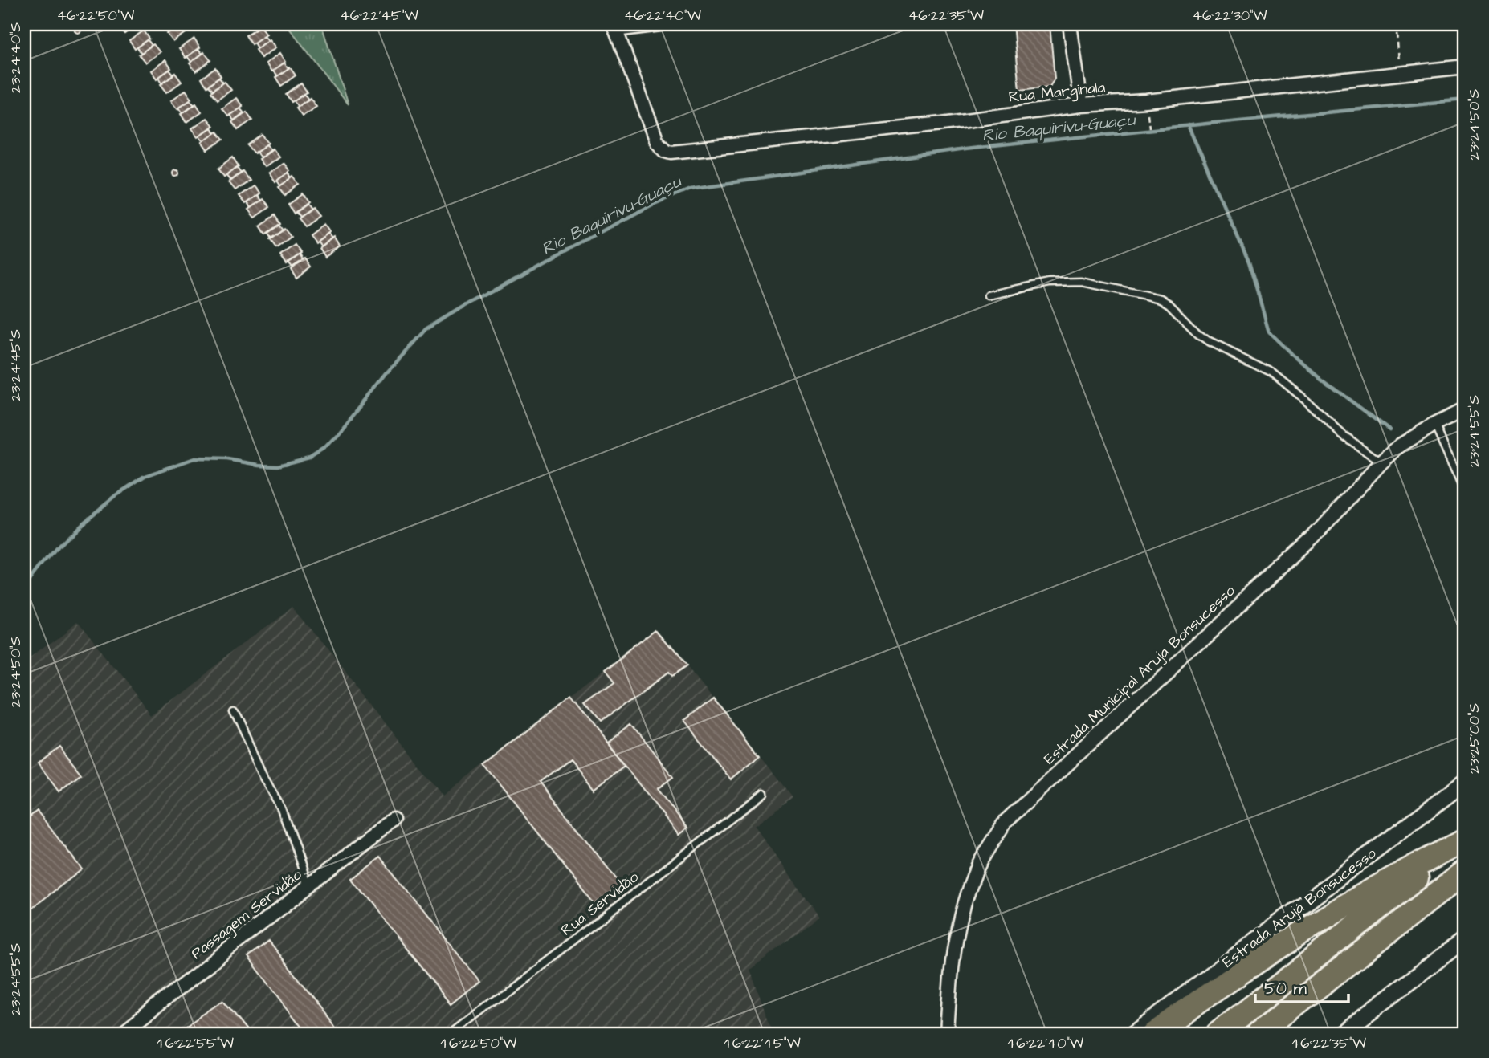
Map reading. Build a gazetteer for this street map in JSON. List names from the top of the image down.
{
  "streets": {
    "street": [
      "Rua Marginala",
      "Estrada Municipal Aruja Bonsucesso",
      "Estrada Arujá Bonsucesso",
      "Passagem Servidão"
    ],
    "lane": ["Rua Servidão"]
  },
  "water": ["Rio Baquirivu-Guaçu"],
  "scale_bar": "50 m",
  "coordinates": [
    "46°22'50\"W",
    "46°22'45\"W",
    "46°22'40\"W",
    "46°22'35\"W",
    "46°22'30\"W",
    "23°24'40\"S",
    "23°24'50\"S",
    "23°24'45\"S",
    "23°24'55\"S",
    "23°25'00\"S",
    "46°22'55\"W"
  ]
}
